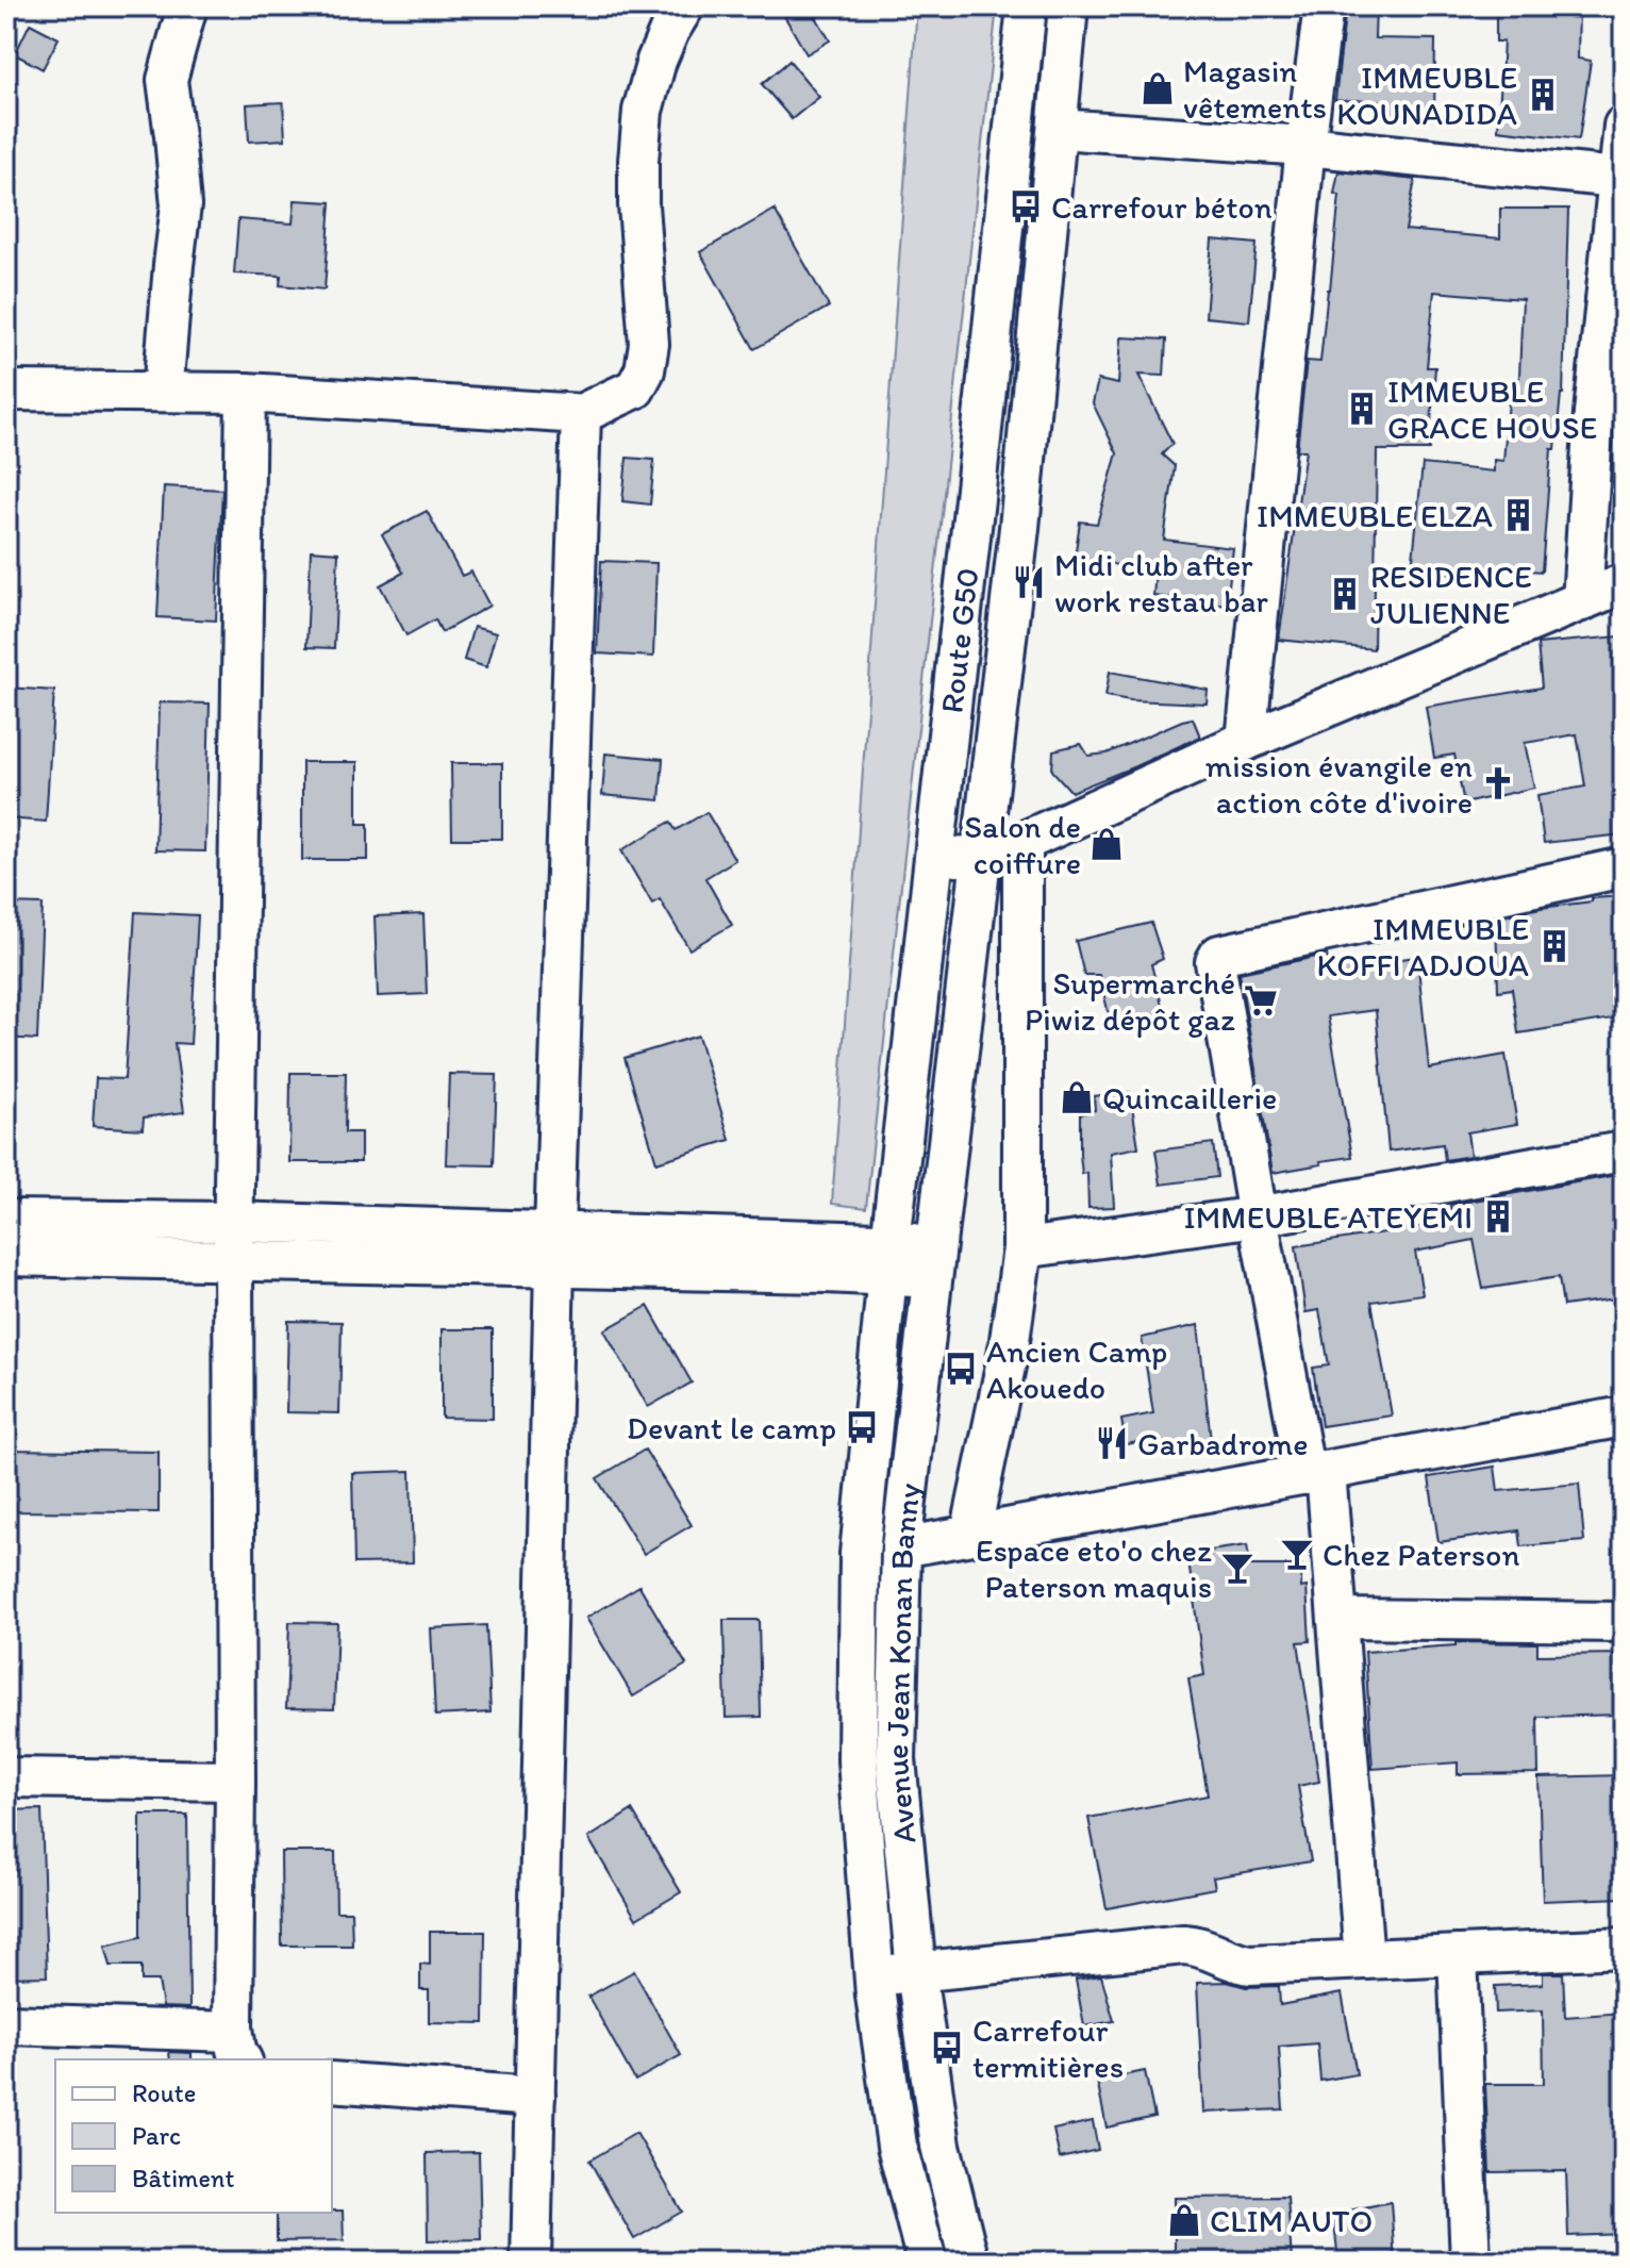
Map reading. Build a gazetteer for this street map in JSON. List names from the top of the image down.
{
  "streets": {
    "street": ["Route G50", "Avenue Jean Konan Banny"]
  },
  "crossings": [
    ["Route G50", "Avenue Jean Konan Banny"]
  ],
  "places": {
    "shop": [
      "Magasin vêtements",
      "Salon de coiffure",
      "Quincaillerie",
      "CLIM AUTO"
    ],
    "building": [
      "IMMEUBLE KOUNADIDA",
      "IMMEUBLE GRACE HOUSE",
      "IMMEUBLE ELZA",
      "RESIDENCE JULIENNE",
      "IMMEUBLE KOFFI ADJOUA",
      "IMMEUBLE ATEYEMI"
    ],
    "bus stop": [
      "Carrefour béton",
      "Ancien Camp Akouedo",
      "Devant le camp",
      "Carrefour termitières"
    ],
    "restaurant": ["Midi club after work restau bar", "Garbadrome"],
    "church": ["mission évangile en action côte d'ivoire"],
    "supermarket": ["Supermarché Piwiz dépôt gaz"],
    "bar": ["Chez Paterson", "Espace eto'o chez Paterson maquis"]
  },
  "legend": ["Route", "Parc", "Bâtiment"]
}
